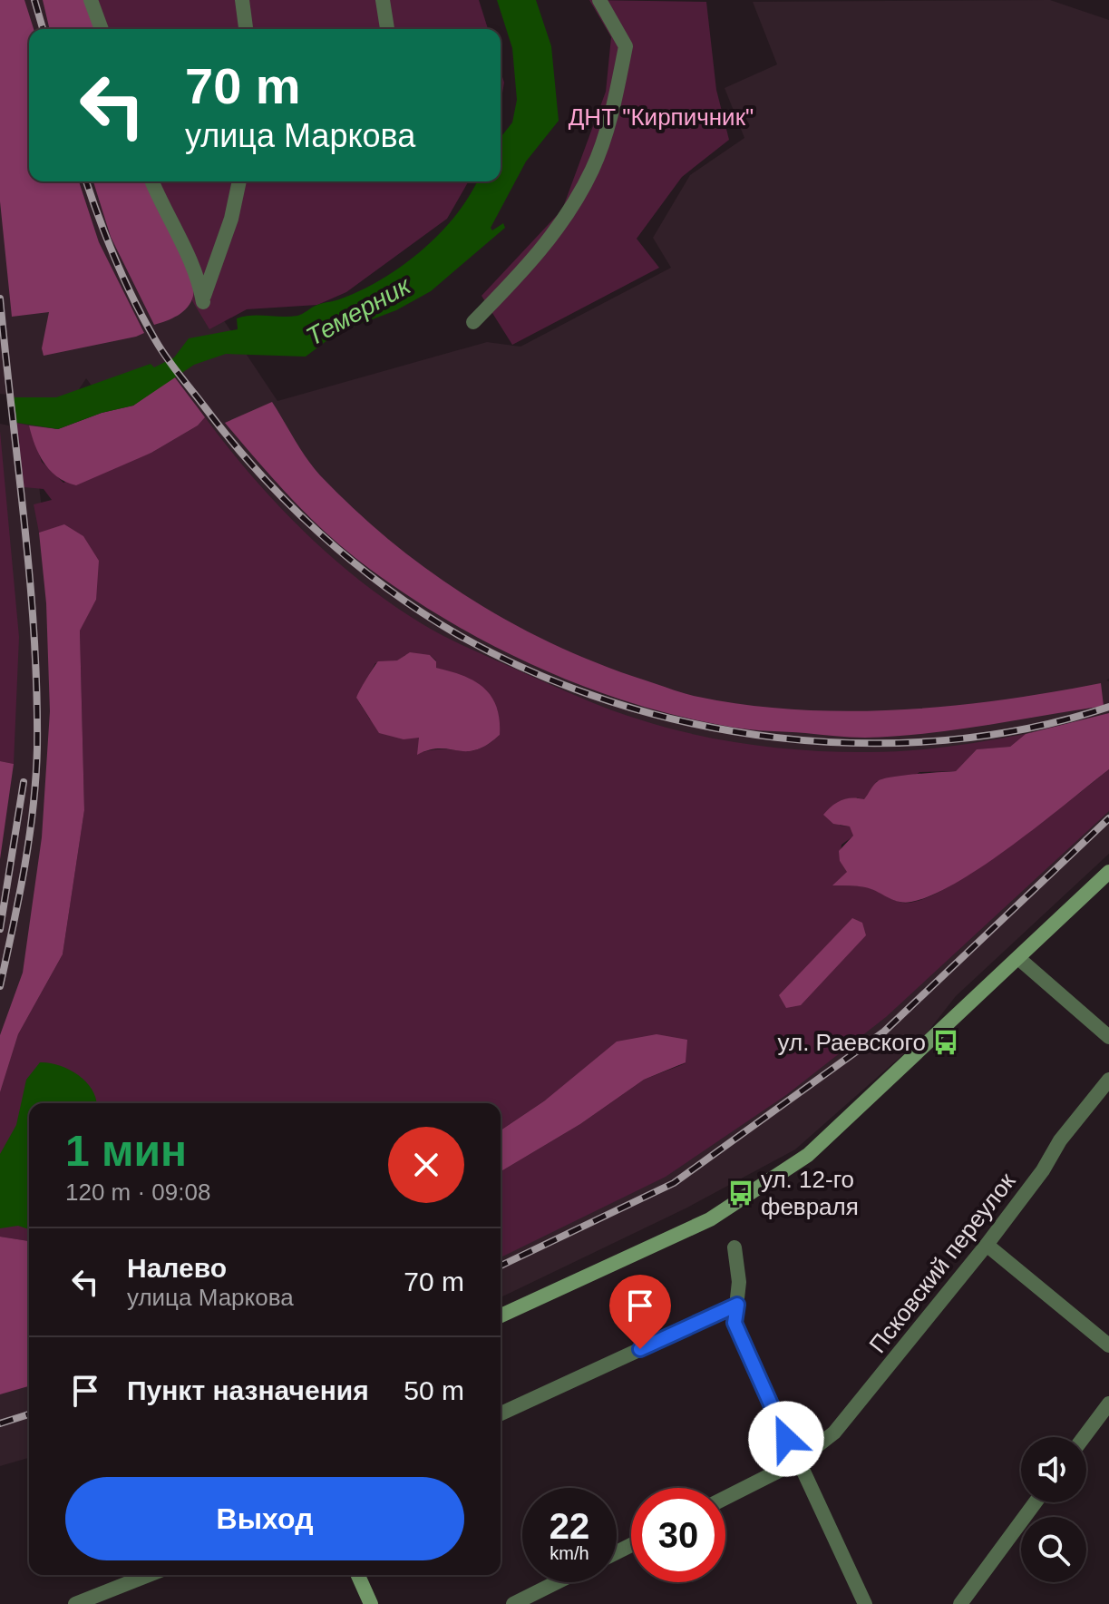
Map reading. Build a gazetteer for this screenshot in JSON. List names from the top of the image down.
{
  "streets": {
    "street": ["Псковский переулок"]
  },
  "water": ["Темерник"],
  "parks": ["ДНТ \"Кирпичник\""],
  "places": {
    "bus stop": ["ул. Раевского", "ул. 12-го февраля"]
  },
  "page": {
    "turn": ["70 m", "улица Маркова"],
    "heading": ["1 мин", "120 m · 09:08"],
    "list": [
      {
        "name": "Налево",
        "note": "улица Маркова",
        "value": "70 m"
      },
      {
        "name": "Пункт назначения",
        "value": "50 m"
      }
    ],
    "buttons": "Выход",
    "speed": "22 km/h",
    "limit": "30"
  }
}
